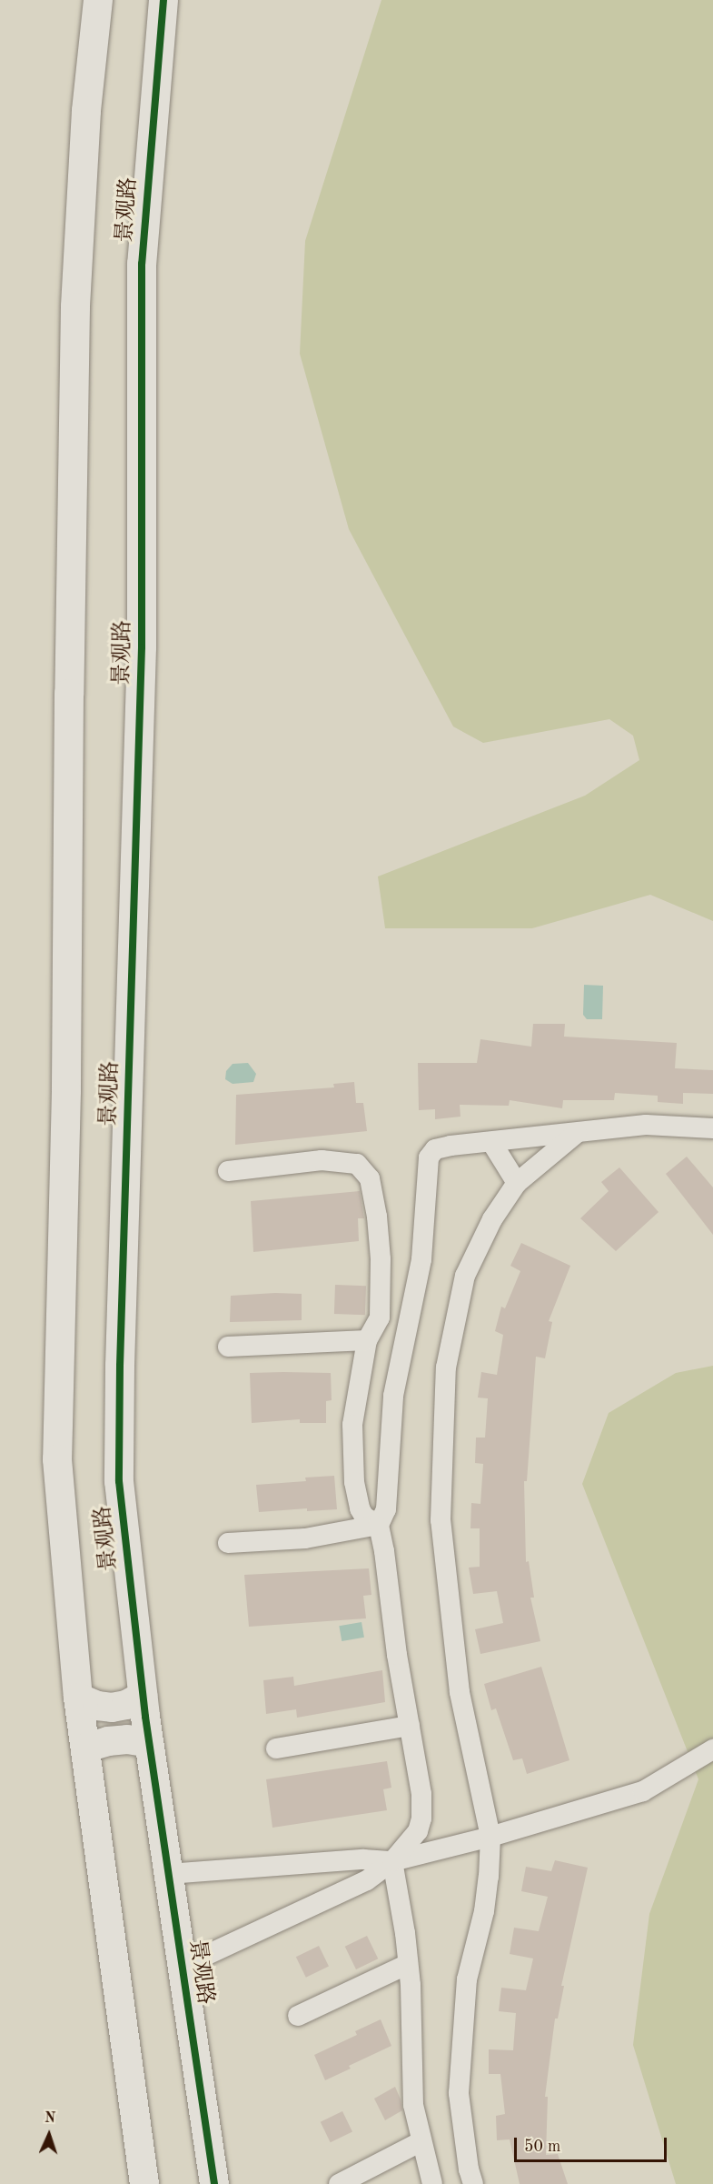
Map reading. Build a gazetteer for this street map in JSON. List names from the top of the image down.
{
  "streets": {
    "street": ["景观路"]
  },
  "scale_bar": "50 m",
  "north": "top"
}
